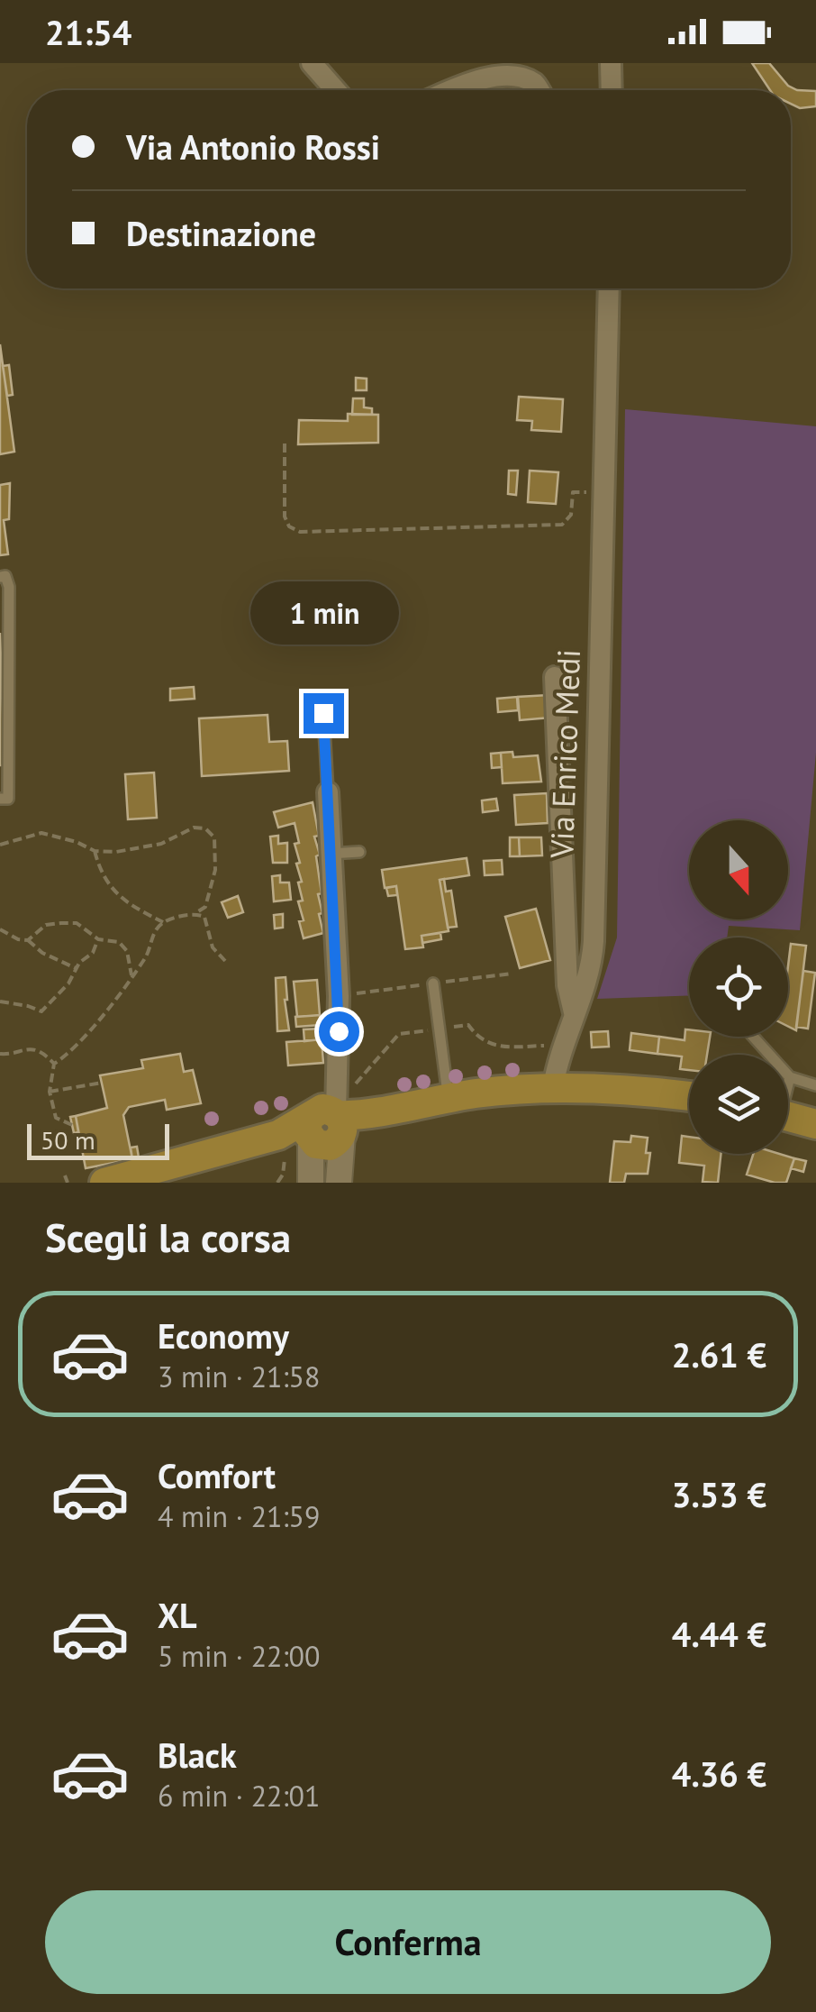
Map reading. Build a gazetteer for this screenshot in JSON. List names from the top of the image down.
{
  "streets": {
    "street": ["Via Enrico Medi"]
  },
  "scale_bar": "50 m",
  "north": "bottom",
  "page": {
    "status": "21:54",
    "banner": ["Via Antonio Rossi", "Destinazione"],
    "bubble": "1 min",
    "scale": "50 m",
    "heading": "Scegli la corsa",
    "list": [
      {
        "name": "Economy",
        "note": "3 min · 21:58",
        "value": "2.61 €"
      },
      {
        "name": "Comfort",
        "note": "4 min · 21:59",
        "value": "3.53 €"
      },
      {
        "name": "XL",
        "note": "5 min · 22:00",
        "value": "4.44 €"
      },
      {
        "name": "Black",
        "note": "6 min · 22:01",
        "value": "4.36 €"
      }
    ],
    "buttons": "Conferma"
  }
}
